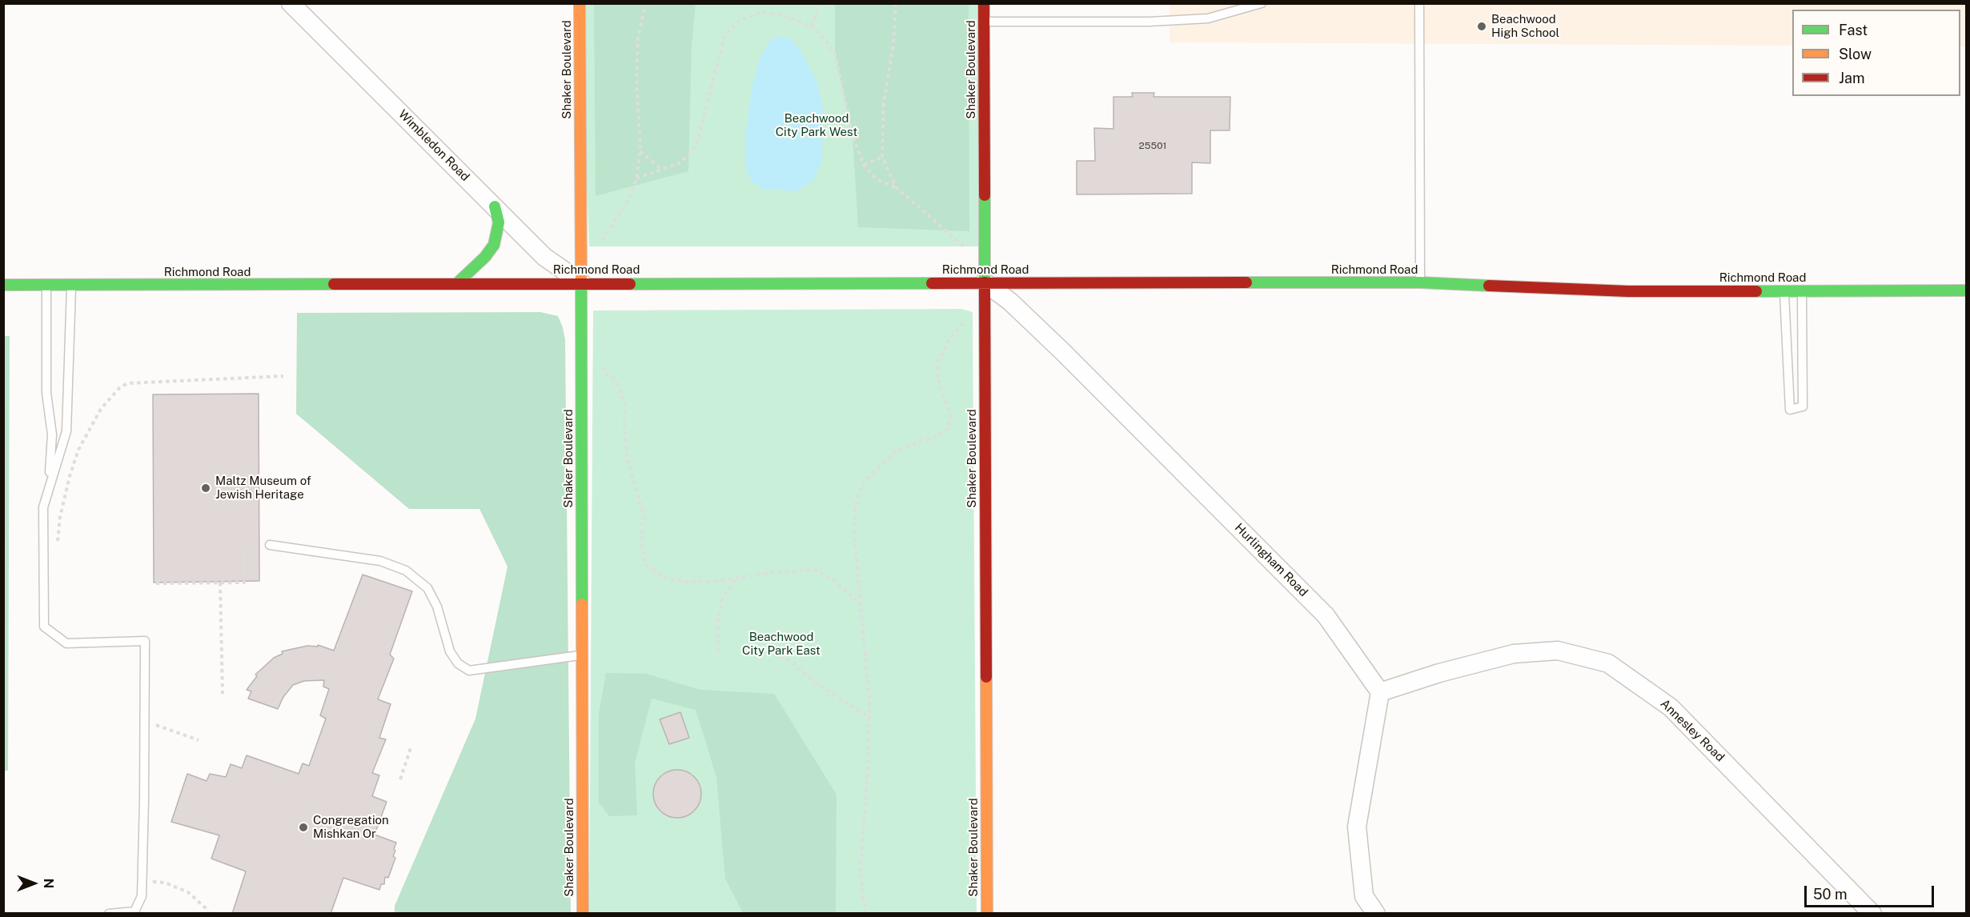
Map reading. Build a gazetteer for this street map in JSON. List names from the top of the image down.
{
  "streets": {
    "main road": ["Shaker Boulevard", "Richmond Road"],
    "street": ["Wimbledon Road", "Hurlingham Road", "Annesley Road"]
  },
  "crossings": [
    ["Shaker Boulevard", "Wimbledon Road"],
    ["Shaker Boulevard", "Richmond Road"],
    ["Shaker Boulevard", "Hurlingham Road"],
    ["Wimbledon Road", "Richmond Road"],
    ["Richmond Road", "Hurlingham Road"],
    ["Hurlingham Road", "Annesley Road"]
  ],
  "parks": ["Beachwood City Park West", "Beachwood City Park East"],
  "places": ["Beachwood High School", "Maltz Museum of Jewish Heritage", "Congregation Mishkan Or"],
  "house_numbers": ["25501"],
  "legend": ["Fast", "Slow", "Jam"],
  "scale_bar": "50 m",
  "north": "right"
}
